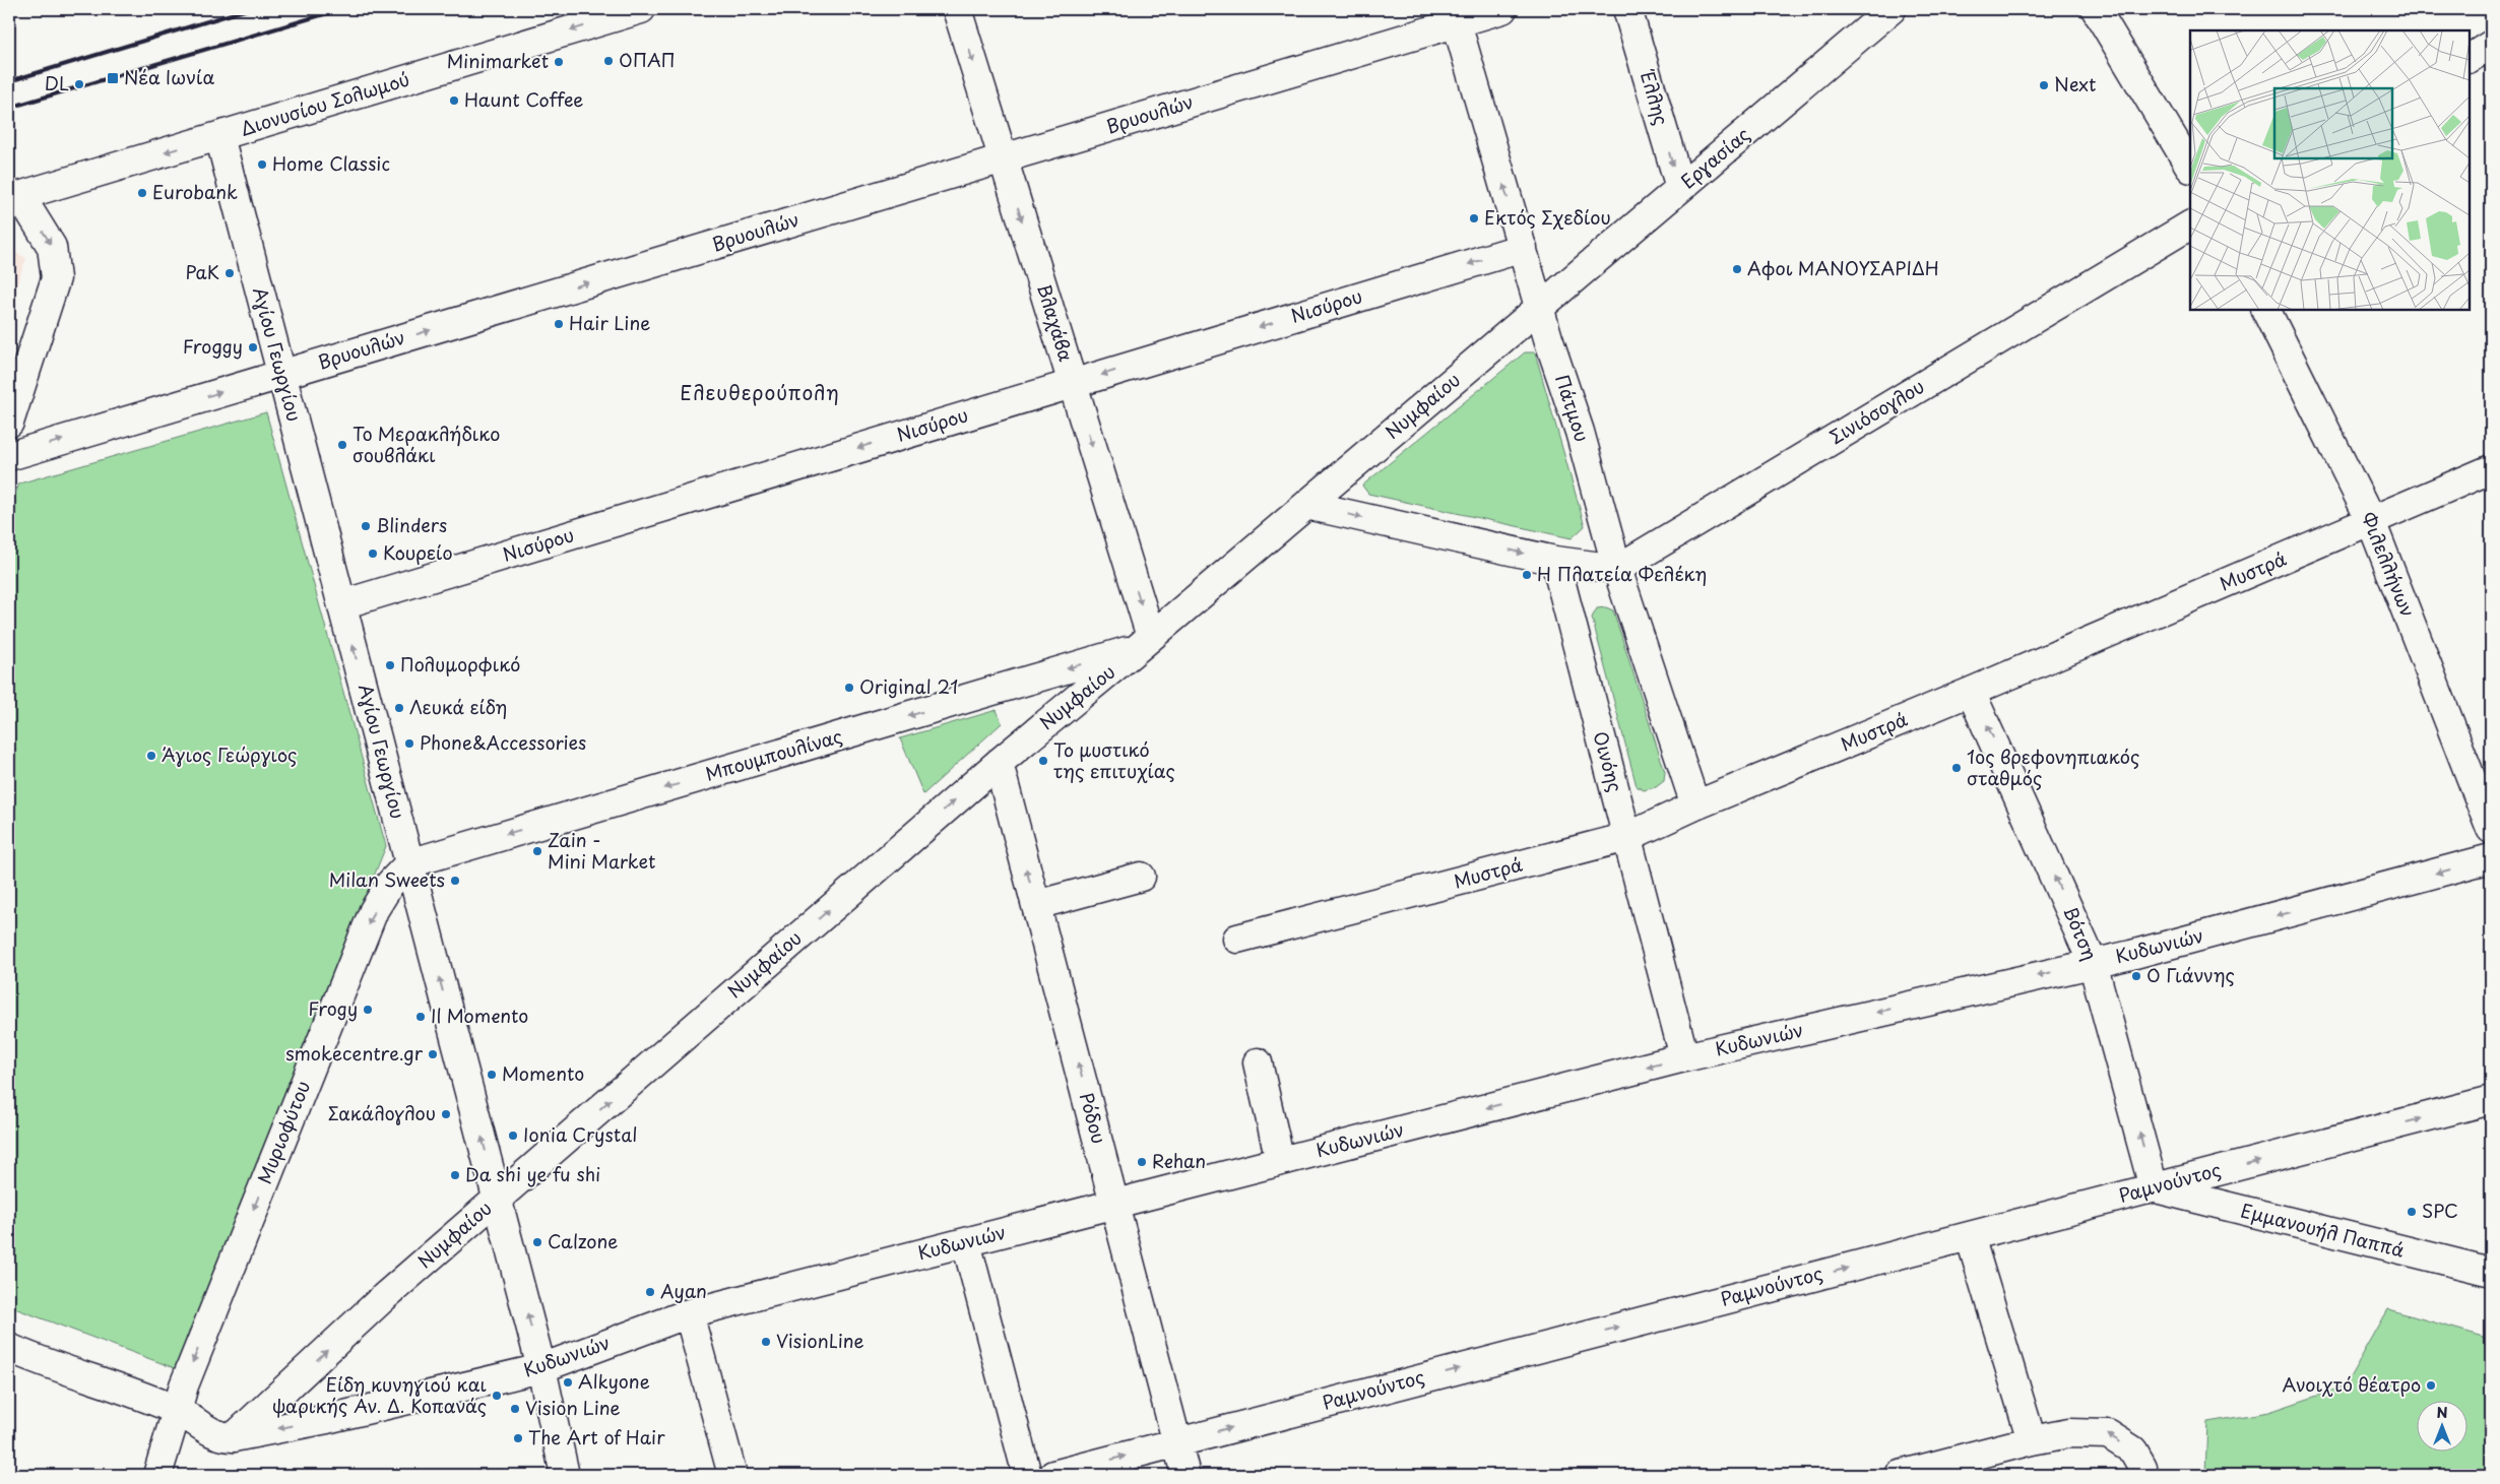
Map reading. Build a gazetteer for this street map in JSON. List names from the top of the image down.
{
  "streets": {
    "street": [
      "Έλλης",
      "Διονυσίου Σολωμού",
      "Βρυουλών",
      "Εργασίας",
      "Νισύρου",
      "Βλαχάβα",
      "Αγίου Γεωργίου",
      "Νυμφαίου",
      "Πάτμου",
      "Σινιόσογλου",
      "Φιλελλήνων",
      "Μυστρά",
      "Μπουμπουλίνας",
      "Οινόης",
      "Βότση",
      "Κυδωνιών",
      "Ρόδου",
      "Μυριοφύτου",
      "Ραμνούντος",
      "Εμμανουήλ Παππά"
    ]
  },
  "crossings": [
    ["Έλλης", "Εργασίας"],
    ["Διονυσίου Σολωμού", "Αγίου Γεωργίου"],
    ["Βρυουλών", "Βλαχάβα"],
    ["Βρυουλών", "Αγίου Γεωργίου"],
    ["Βρυουλών", "Πάτμου"],
    ["Εργασίας", "Νυμφαίου"],
    ["Εργασίας", "Πάτμου"],
    ["Νισύρου", "Βλαχάβα"],
    ["Νισύρου", "Αγίου Γεωργίου"],
    ["Νισύρου", "Πάτμου"],
    ["Βλαχάβα", "Νυμφαίου"],
    ["Βλαχάβα", "Μπουμπουλίνας"],
    ["Αγίου Γεωργίου", "Νυμφαίου"],
    ["Αγίου Γεωργίου", "Μπουμπουλίνας"],
    ["Αγίου Γεωργίου", "Κυδωνιών"],
    ["Αγίου Γεωργίου", "Μυριοφύτου"],
    ["Νυμφαίου", "Πάτμου"],
    ["Νυμφαίου", "Μπουμπουλίνας"],
    ["Νυμφαίου", "Κυδωνιών"],
    ["Νυμφαίου", "Ρόδου"],
    ["Πάτμου", "Σινιόσογλου"],
    ["Πάτμου", "Μυστρά"],
    ["Φιλελλήνων", "Μυστρά"],
    ["Μυστρά", "Οινόης"],
    ["Μυστρά", "Βότση"],
    ["Μπουμπουλίνας", "Μυριοφύτου"],
    ["Οινόης", "Κυδωνιών"],
    ["Βότση", "Κυδωνιών"],
    ["Βότση", "Ραμνούντος"],
    ["Βότση", "Εμμανουήλ Παππά"],
    ["Κυδωνιών", "Ρόδου"],
    ["Ρόδου", "Ραμνούντος"],
    ["Ραμνούντος", "Εμμανουήλ Παππά"]
  ],
  "one_way": [
    "Έλλης",
    "Διονυσίου Σολωμού",
    "Βρυουλών",
    "Νισύρου",
    "Βλαχάβα",
    "Αγίου Γεωργίου",
    "Νυμφαίου",
    "Μπουμπουλίνας",
    "Βότση",
    "Κυδωνιών",
    "Ρόδου",
    "Μυριοφύτου",
    "Ραμνούντος"
  ],
  "districts": ["Ελευθερούπολη"],
  "places": {
    "other": [
      "ΟΠΑΠ",
      "Minimarket",
      "DL",
      "Next",
      "Haunt Coffee",
      "Home Classic",
      "Eurobank",
      "Εκτός Σχεδίου",
      "Αφοι ΜΑΝΟΥΣΑΡΙΔΗ",
      "PaK",
      "Hair Line",
      "Froggy",
      "Το Μερακλήδικο σουβλάκι",
      "Blinders",
      "Κουρείο",
      "Η Πλατεία Φελέκη",
      "Πολυμορφικό",
      "Original 21",
      "Λευκά είδη",
      "Phone&Accessories",
      "Άγιος Γεώργιος",
      "Το μυστικό της επιτυχίας",
      "1ος βρεφονηπιακός σταθμός",
      "Zain - Mini Market",
      "Milan Sweets",
      "Ο Γιάννης",
      "Frogy",
      "Il Momento",
      "smokecentre.gr",
      "Momento",
      "Σακάλογλου",
      "Ionia Crystal",
      "Rehan",
      "Da shi ye fu shi",
      "SPC",
      "Calzone",
      "Ayan",
      "VisionLine",
      "Alkyone",
      "Ανοιχτό θέατρο",
      "Είδη κυνηγιού και ψαρικής Αν. Δ. Κοπανάς",
      "Vision Line",
      "The Art of Hair"
    ],
    "transit": ["Νέα Ιωνία"]
  },
  "north": "top"
}
